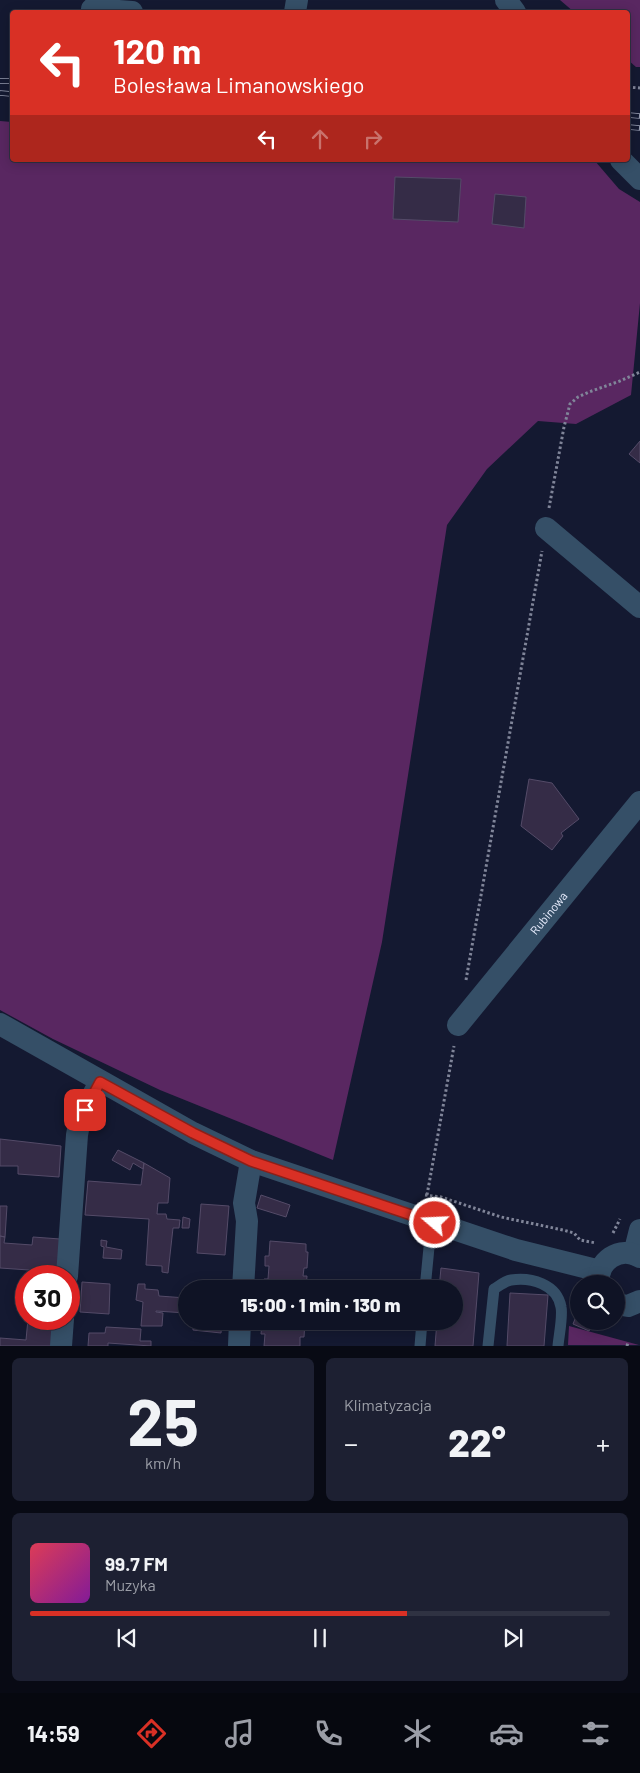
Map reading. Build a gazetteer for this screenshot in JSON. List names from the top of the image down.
{
  "streets": {
    "street": ["Rubinowa"]
  },
  "page": {
    "turn": ["120 m", "Bolesława Limanowskiego"],
    "limit": "30",
    "trip": "15:00 · 1 min · 130 m",
    "tile": [
      ["25", "km/h"],
      "Klimatyzacja"
    ],
    "heat": ["−", "22°", "+"],
    "song": ["99.7 FM", "Muzyka"],
    "tabs": "14:59"
  }
}
